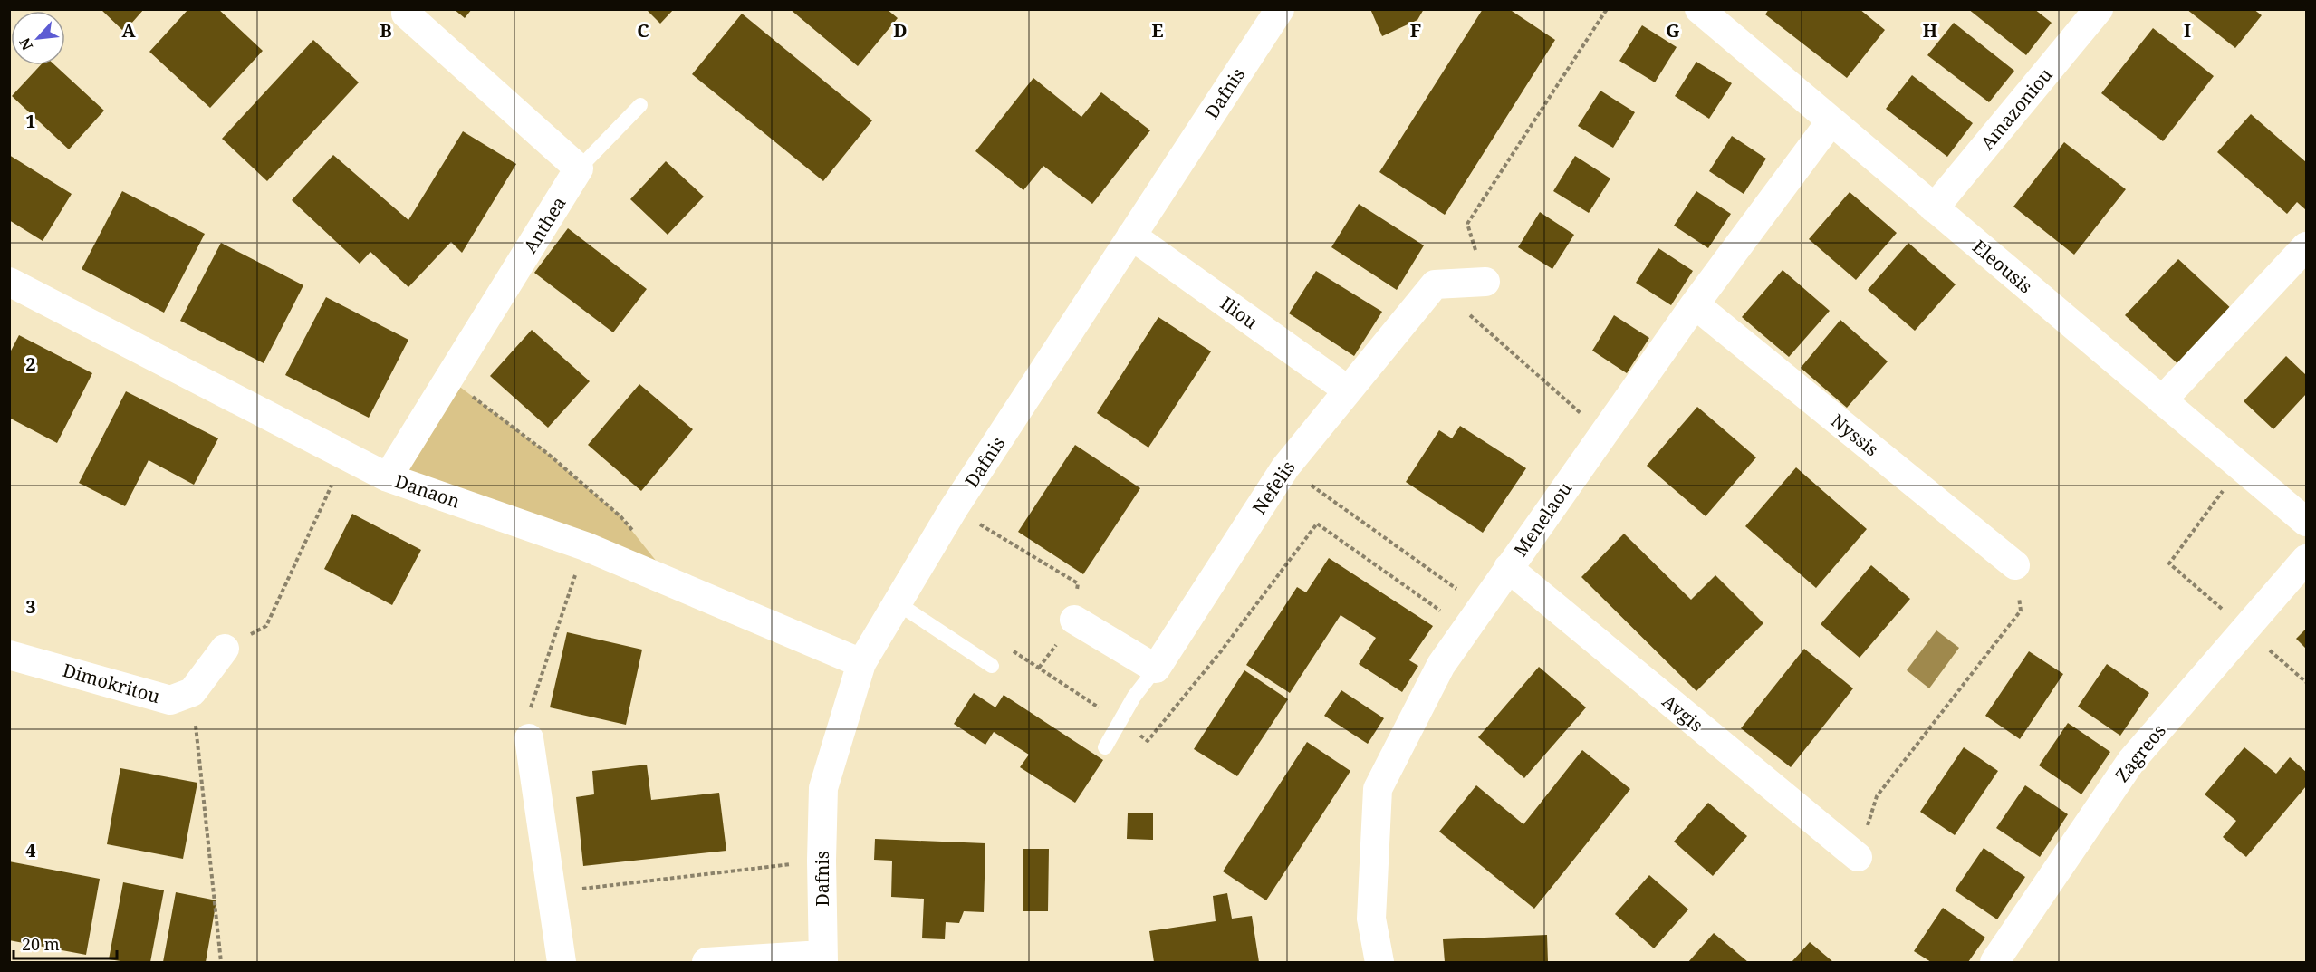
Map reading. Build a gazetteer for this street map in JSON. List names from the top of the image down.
{
  "streets": {
    "street": [
      "Dafnis",
      "Amazoniou",
      "Anthea",
      "Eleousis",
      "Iliou",
      "Nyssis",
      "Nefelis",
      "Danaon",
      "Menelaou",
      "Dimokritou",
      "Avgis",
      "Zagreos"
    ]
  },
  "crossings": [
    ["Dafnis", "Iliou"],
    ["Dafnis", "Danaon"],
    ["Amazoniou", "Eleousis"],
    ["Anthea", "Danaon"],
    ["Eleousis", "Menelaou"],
    ["Iliou", "Nefelis"],
    ["Nyssis", "Menelaou"],
    ["Menelaou", "Avgis"]
  ],
  "scale_bar": "20 m",
  "north": "bottom left",
  "grid": {
    "columns": [
      "A",
      "B",
      "C",
      "D",
      "E",
      "F",
      "G",
      "H",
      "I"
    ],
    "rows": [
      "1",
      "2",
      "3",
      "4"
    ]
  }
}
